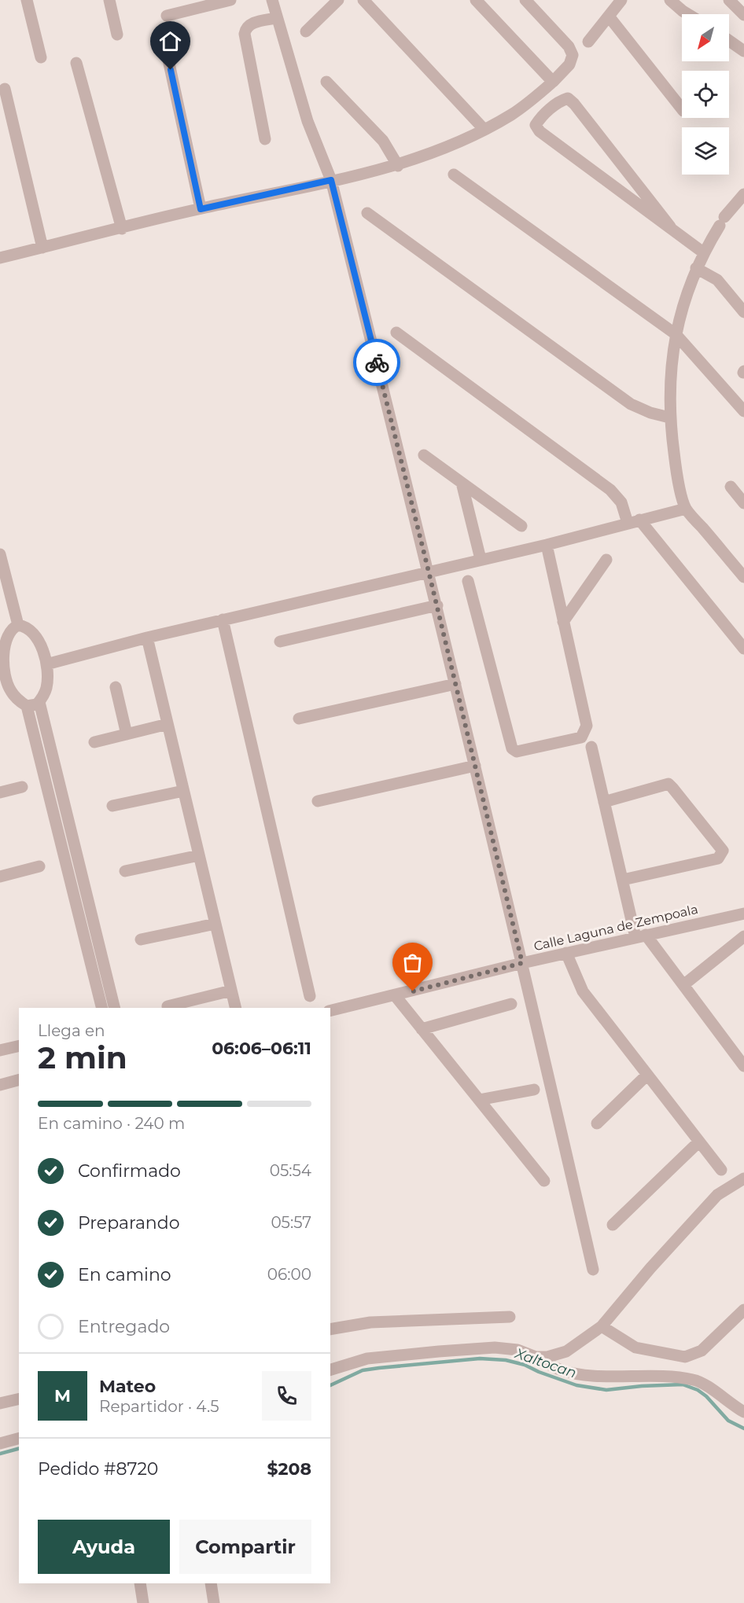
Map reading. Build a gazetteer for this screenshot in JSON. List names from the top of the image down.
{
  "streets": {
    "street": ["Calle Laguna de Zempoala"]
  },
  "water": ["Xaltocan"],
  "north": "bottom left",
  "page": {
    "heading": ["2 min", "Llega en", "06:06–06:11"],
    "panel": [
      "Mateo",
      "Repartidor · 4.5",
      "Pedido #8720",
      "$208"
    ],
    "bar": "En camino · 240 m",
    "list": [
      ["Confirmado", "05:54"],
      ["Preparando", "05:57"],
      ["En camino", "06:00"],
      "Entregado"
    ],
    "round": "M",
    "buttons": ["Ayuda", "Compartir"]
  }
}
